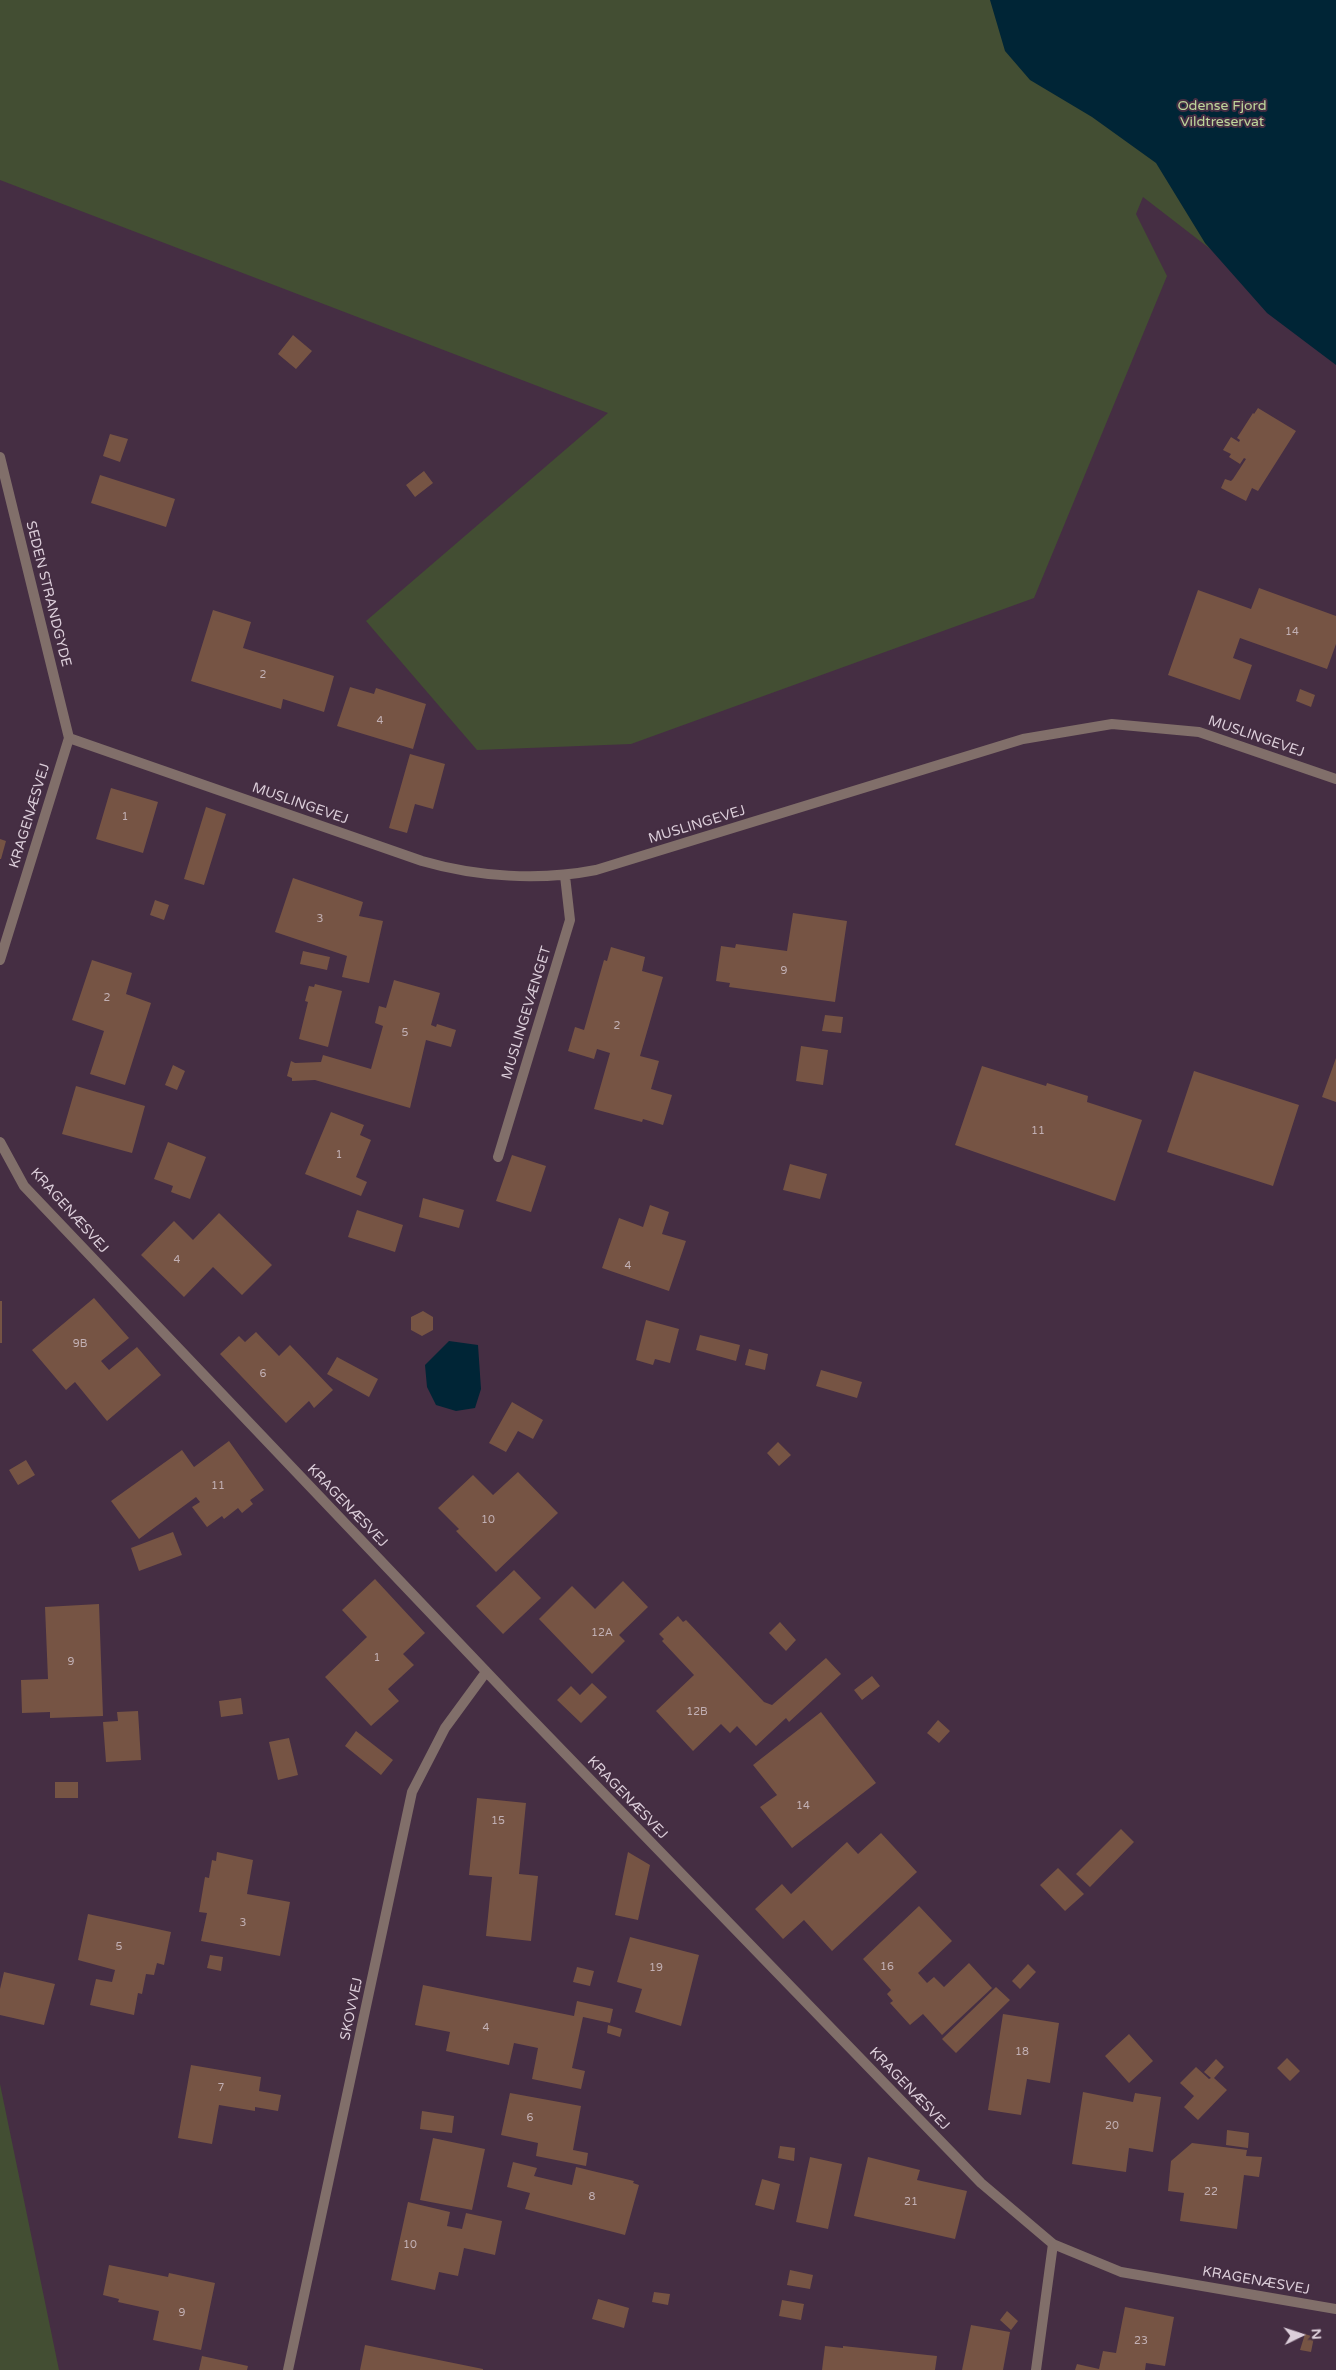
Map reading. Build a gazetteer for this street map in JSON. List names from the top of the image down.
{
  "streets": {
    "street": [
      "SEDEN STRANDGYDE",
      "MUSLINGEVEJ",
      "KRAGENÆSVEJ",
      "MUSLINGEVÆNGET",
      "SKOVVEJ"
    ]
  },
  "crossings": [
    ["SEDEN STRANDGYDE", "MUSLINGEVEJ"],
    ["SEDEN STRANDGYDE", "KRAGENÆSVEJ"],
    ["MUSLINGEVEJ", "KRAGENÆSVEJ"],
    ["MUSLINGEVEJ", "MUSLINGEVÆNGET"],
    ["KRAGENÆSVEJ", "SKOVVEJ"]
  ],
  "parks": ["Odense Fjord Vildtreservat"],
  "house_numbers": [
    "14",
    "2",
    "4",
    "1",
    "3",
    "9",
    "2",
    "2",
    "5",
    "11",
    "1",
    "4",
    "4",
    "9B",
    "6",
    "11",
    "10",
    "12A",
    "1",
    "9",
    "12B",
    "14",
    "15",
    "3",
    "5",
    "16",
    "19",
    "4",
    "18",
    "7",
    "6",
    "20",
    "22",
    "8",
    "21",
    "10",
    "9",
    "23"
  ],
  "north": "right"
}
